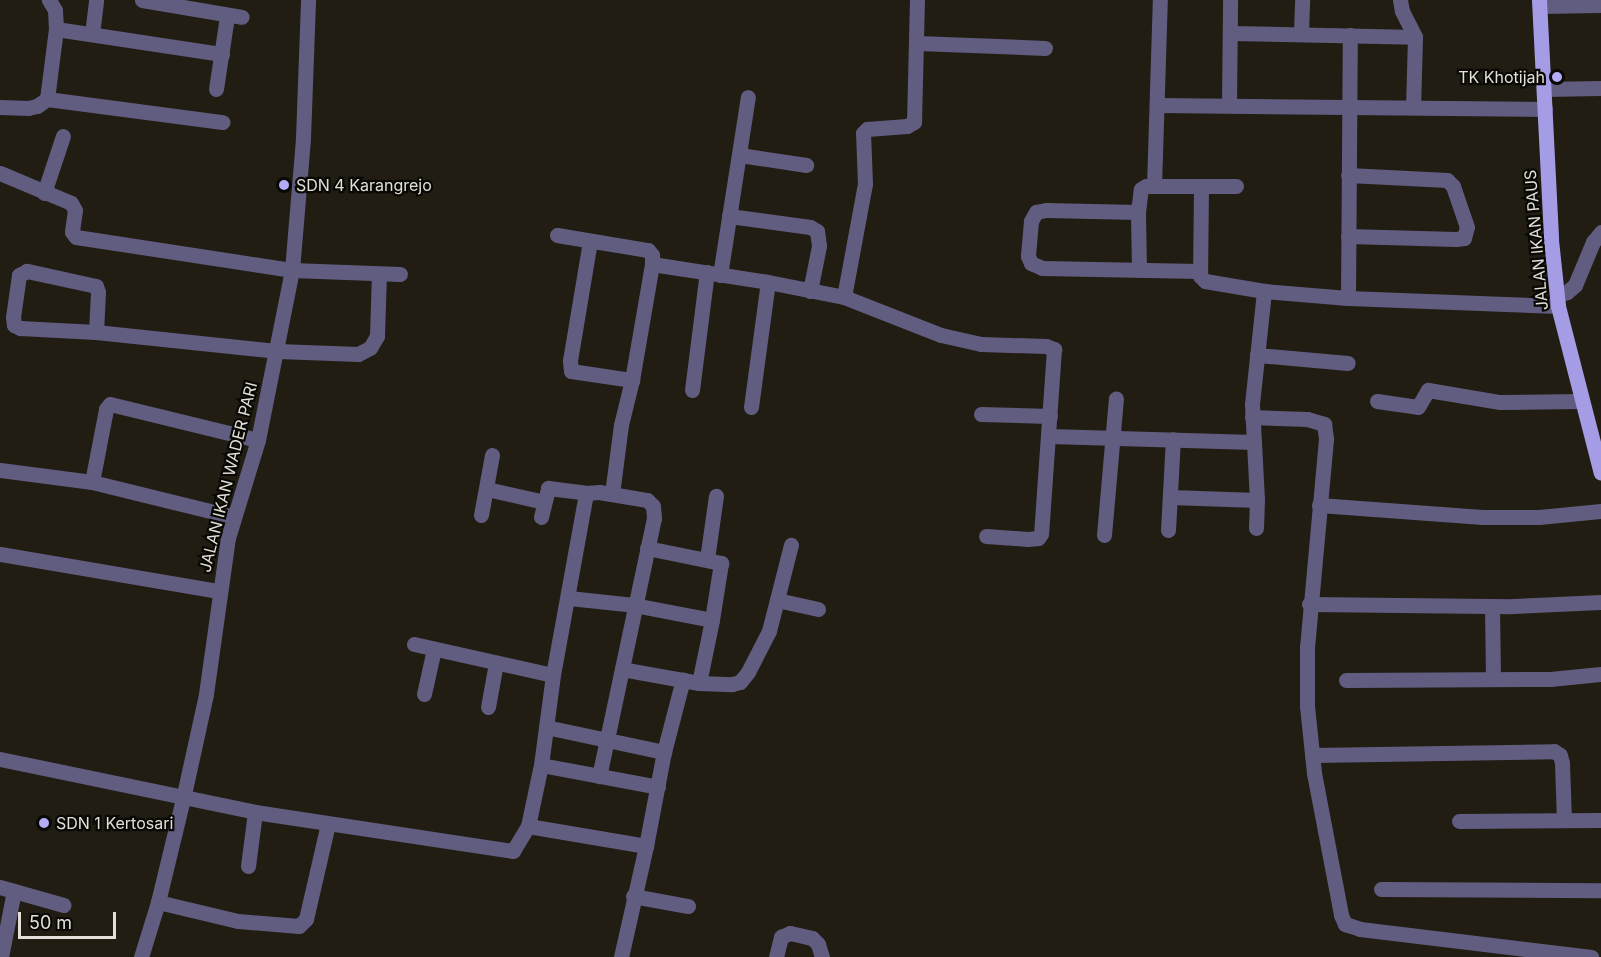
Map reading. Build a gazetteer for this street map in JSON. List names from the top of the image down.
{
  "streets": {
    "main road": ["JALAN IKAN PAUS"],
    "street": ["JALAN IKAN WADER PARI"]
  },
  "places": ["TK Khotijah", "SDN 4 Karangrejo", "SDN 1 Kertosari"],
  "scale_bar": "50 m"
}
